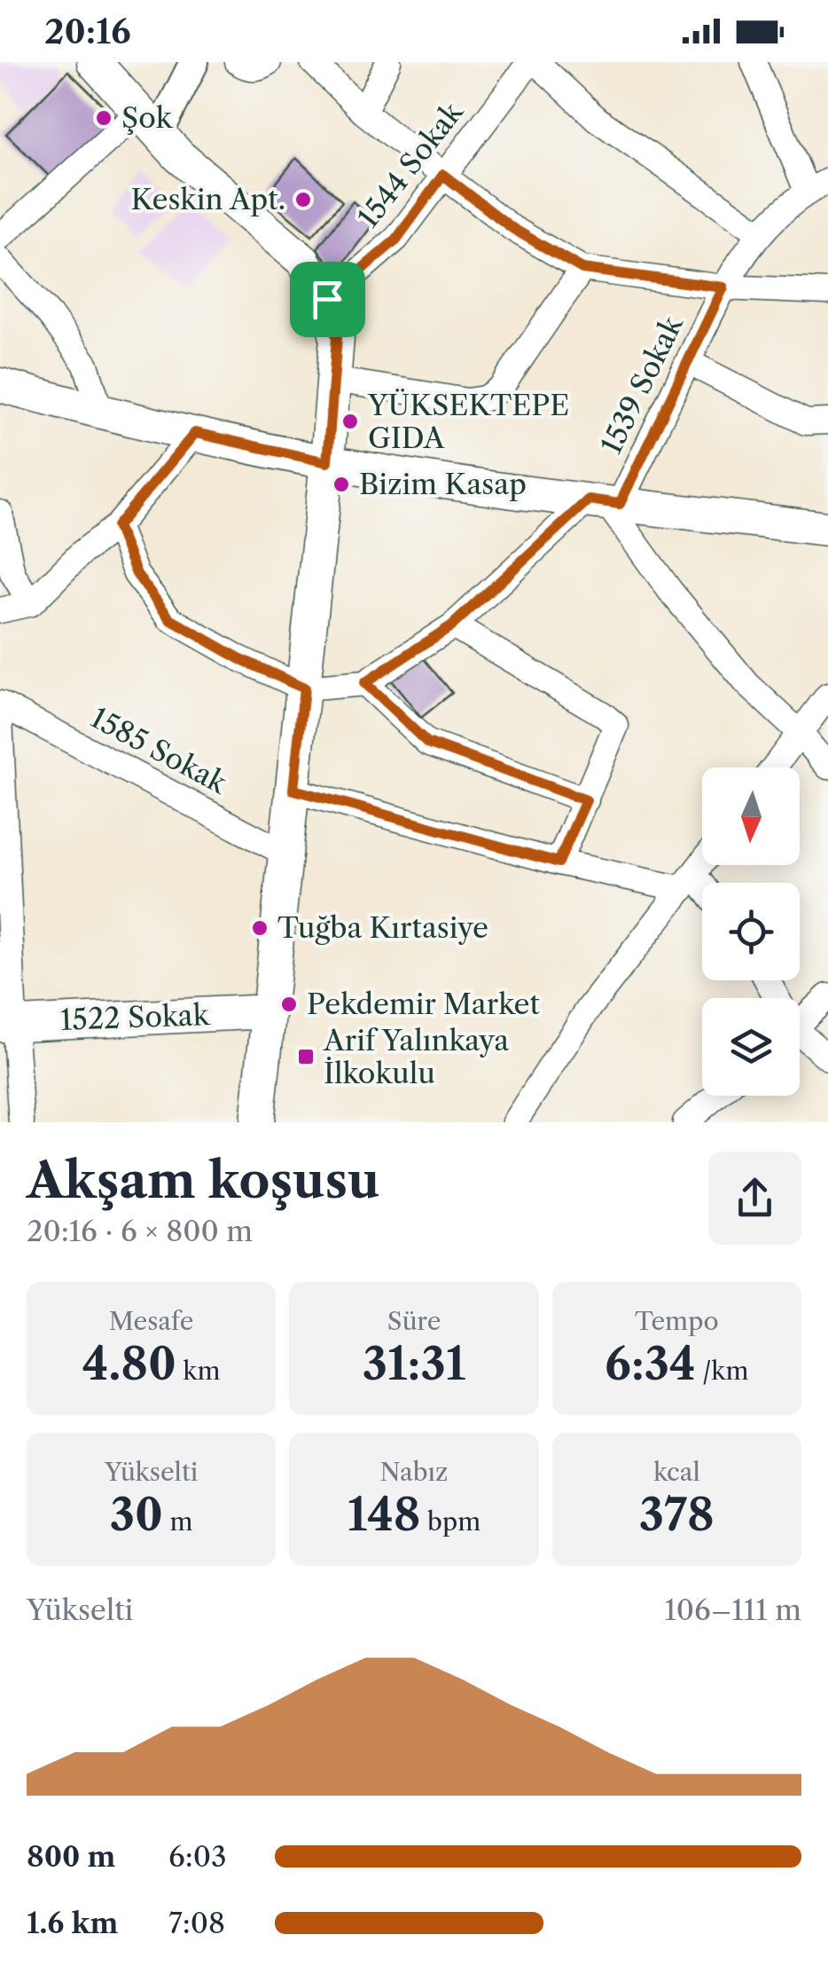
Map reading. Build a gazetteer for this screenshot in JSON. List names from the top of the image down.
{
  "streets": {
    "main road": ["1522 Sokak"],
    "street": ["1544 Sokak", "1539 Sokak", "1585 Sokak"]
  },
  "places": {
    "other": [
      "Şok",
      "Keskin Apt.",
      "YÜKSEKTEPE GIDA",
      "Bizim Kasap",
      "Tuğba Kırtasiye",
      "Pekdemir Market"
    ],
    "transit": ["Arif Yalınkaya İlkokulu"]
  },
  "north": "bottom",
  "page": {
    "status": "20:16",
    "heading": ["Akşam koşusu", "20:16 · 6 × 800 m"],
    "stats": [
      ["Mesafe", "4.80 km"],
      ["Süre", "31:31"],
      ["Tempo", "6:34 /km"],
      ["Yükselti", "30 m"],
      ["Nabız", "148 bpm"],
      ["kcal", "378"]
    ],
    "chart": ["Yükselti", "106–111 m"],
    "list": [
      {
        "name": "800 m",
        "note": "6:03"
      },
      {
        "name": "1.6 km",
        "note": "7:08"
      }
    ]
  }
}
